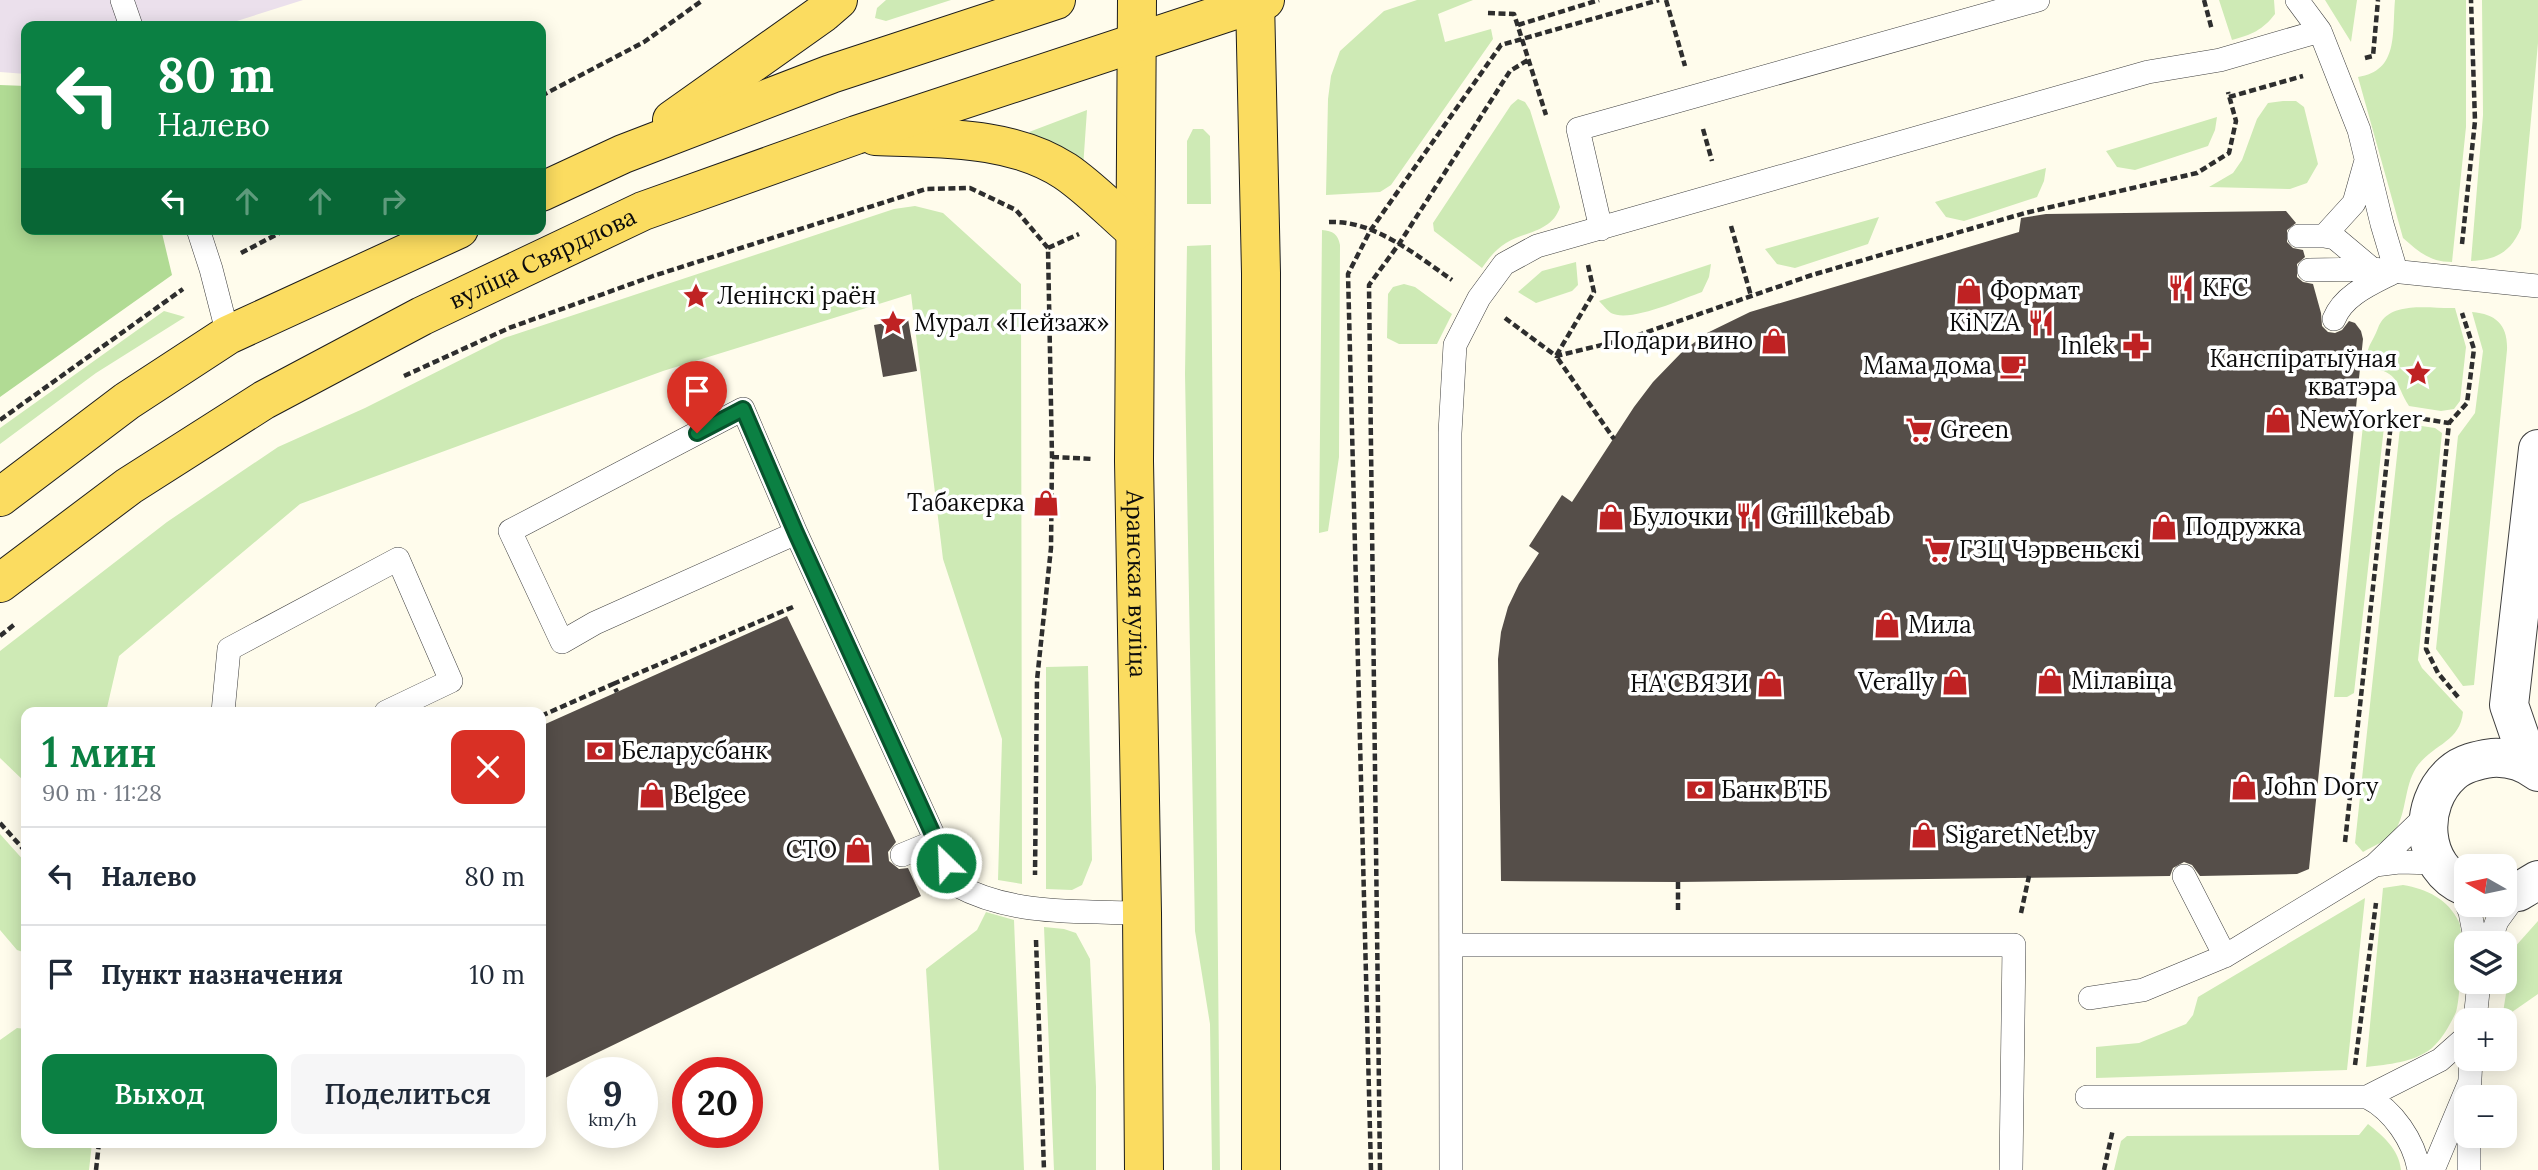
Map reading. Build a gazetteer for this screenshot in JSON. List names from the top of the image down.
{
  "streets": {
    "main road": ["вуліца Свярдлова", "Аранская вуліца"]
  },
  "crossings": [
    ["вуліца Свярдлова", "Аранская вуліца"]
  ],
  "places": {
    "restaurant": ["KFC", "KiNZA", "Grill kebab"],
    "shop": [
      "Формат",
      "Подари вино",
      "NewYorker",
      "Табакерка",
      "Булочки",
      "Подружка",
      "Мила",
      "Мілавіца",
      "Verally",
      "НА'СВЯЗИ",
      "John Dory",
      "Belgee",
      "SigaretNet.by",
      "СТО"
    ],
    "place": ["Ленінскі раён", "Мурал «Пейзаж»", "Канспіратыўная кватэра"],
    "pharmacy": ["Inlek"],
    "cafe": ["Мама дома"],
    "supermarket": ["Green", "ГЗЦ Чэрвеньскі"],
    "bank": ["Беларусбанк", "Банк ВТБ"]
  },
  "north": "left",
  "page": {
    "turn": ["80 m", "Налево"],
    "heading": ["1 мин", "90 m · 11:28"],
    "list": [
      {
        "name": "Налево",
        "value": "80 m"
      },
      {
        "name": "Пункт назначения",
        "value": "10 m"
      }
    ],
    "map_buttons": ["+", "−"],
    "buttons": ["Выход", "Поделиться"],
    "speed": "9 km/h",
    "limit": "20"
  }
}
